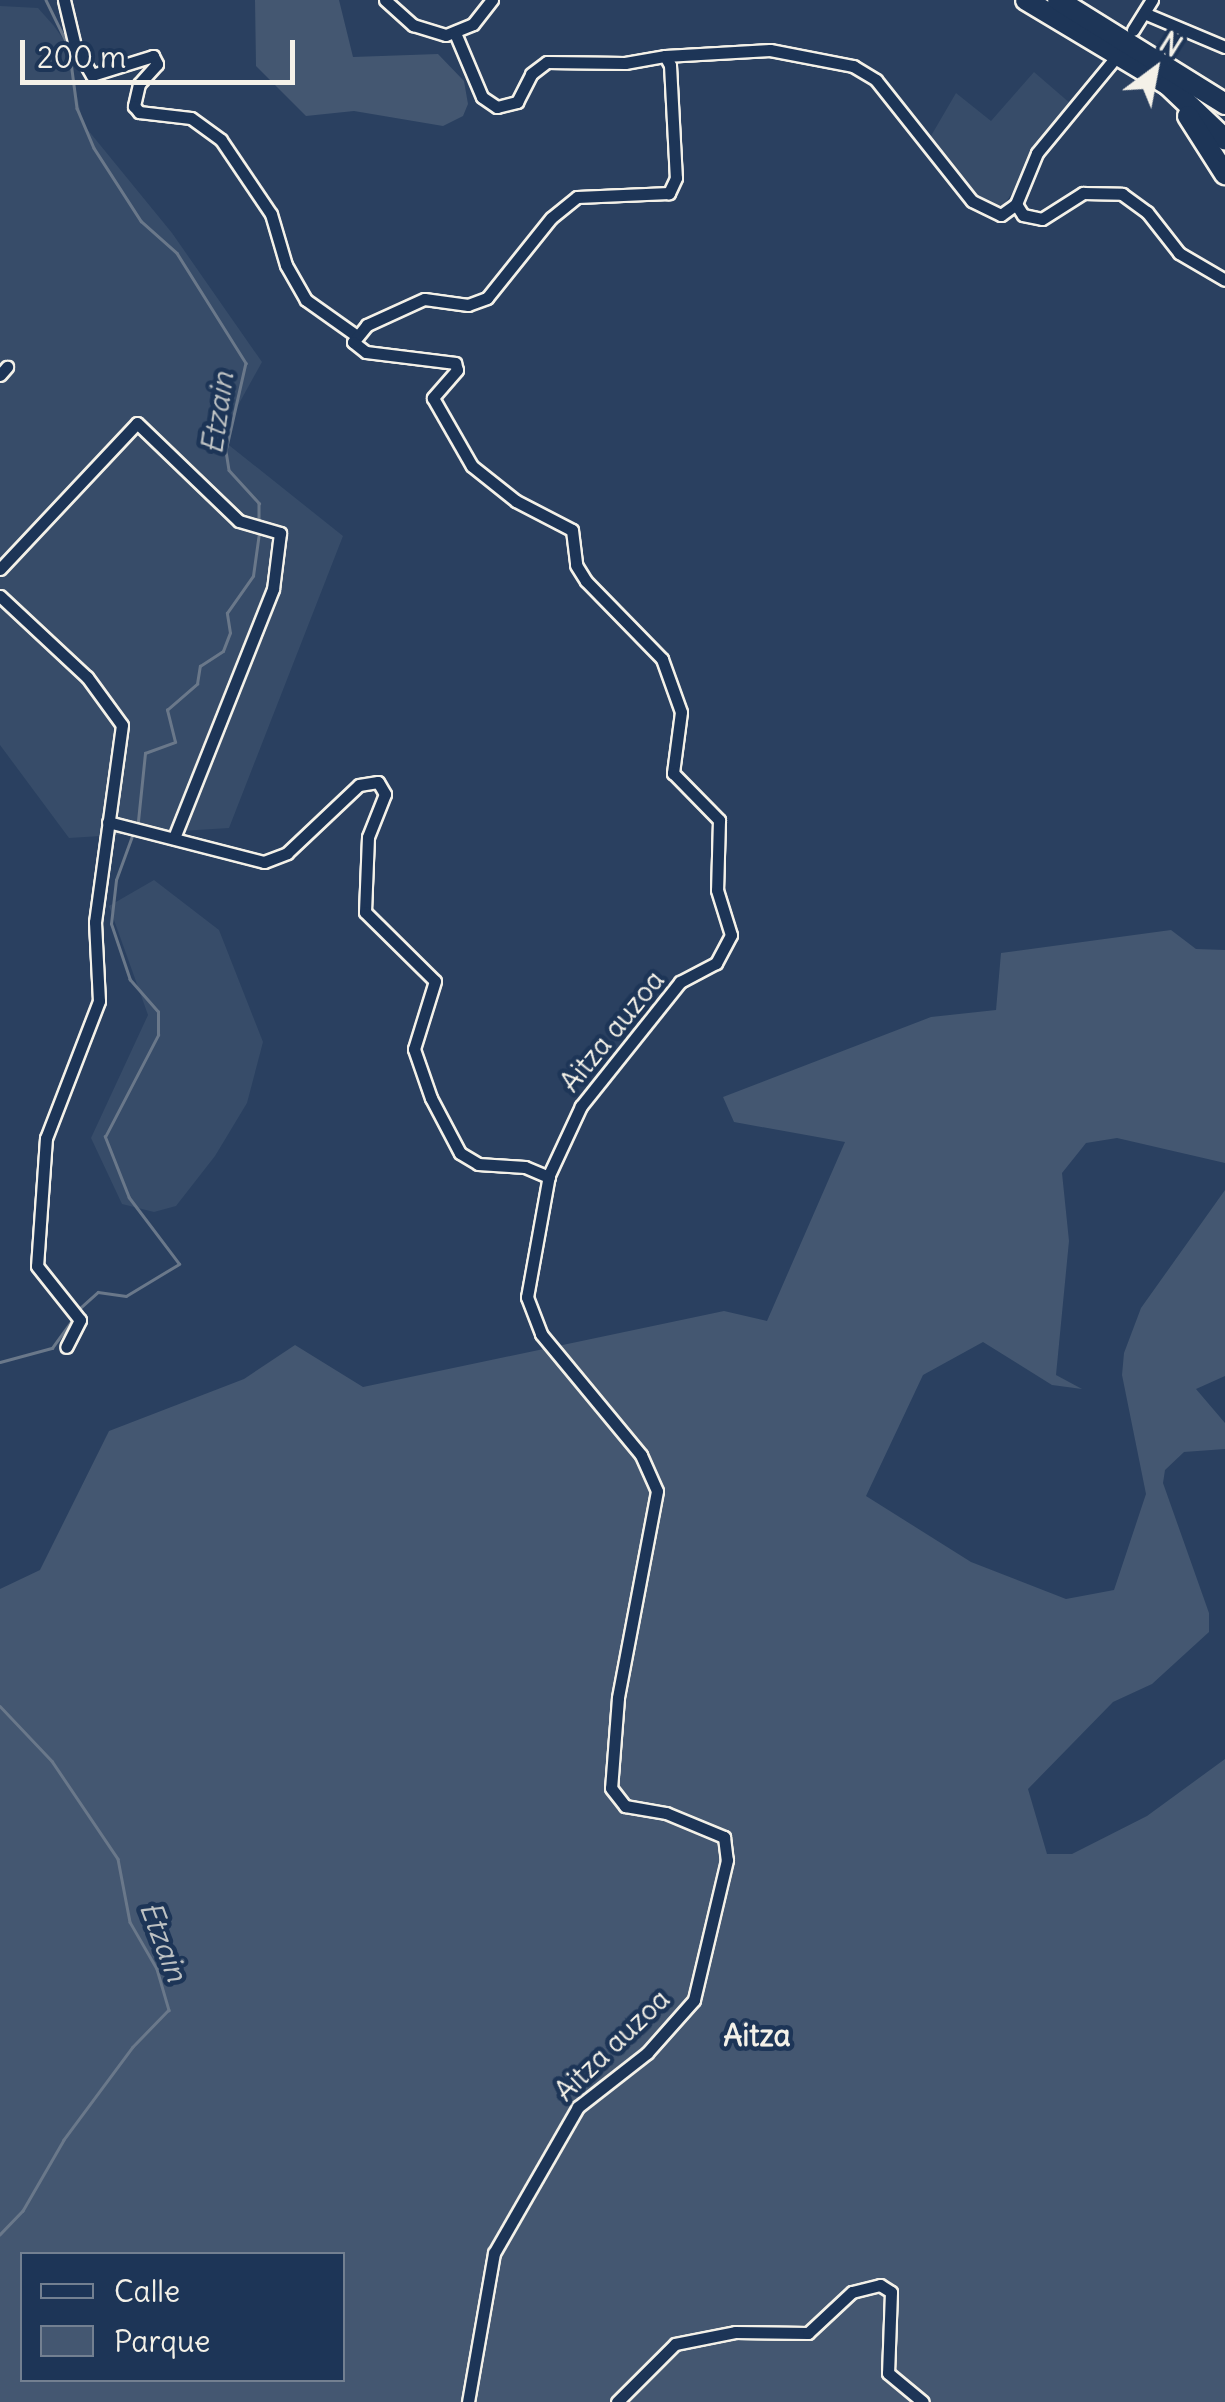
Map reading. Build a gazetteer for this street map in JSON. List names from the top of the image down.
{
  "streets": {
    "street": ["Aitza auzoa"]
  },
  "districts": ["Aitza"],
  "water": ["Etzain"],
  "legend": ["Calle", "Parque"],
  "scale_bar": "200 m",
  "north": "top right"
}
